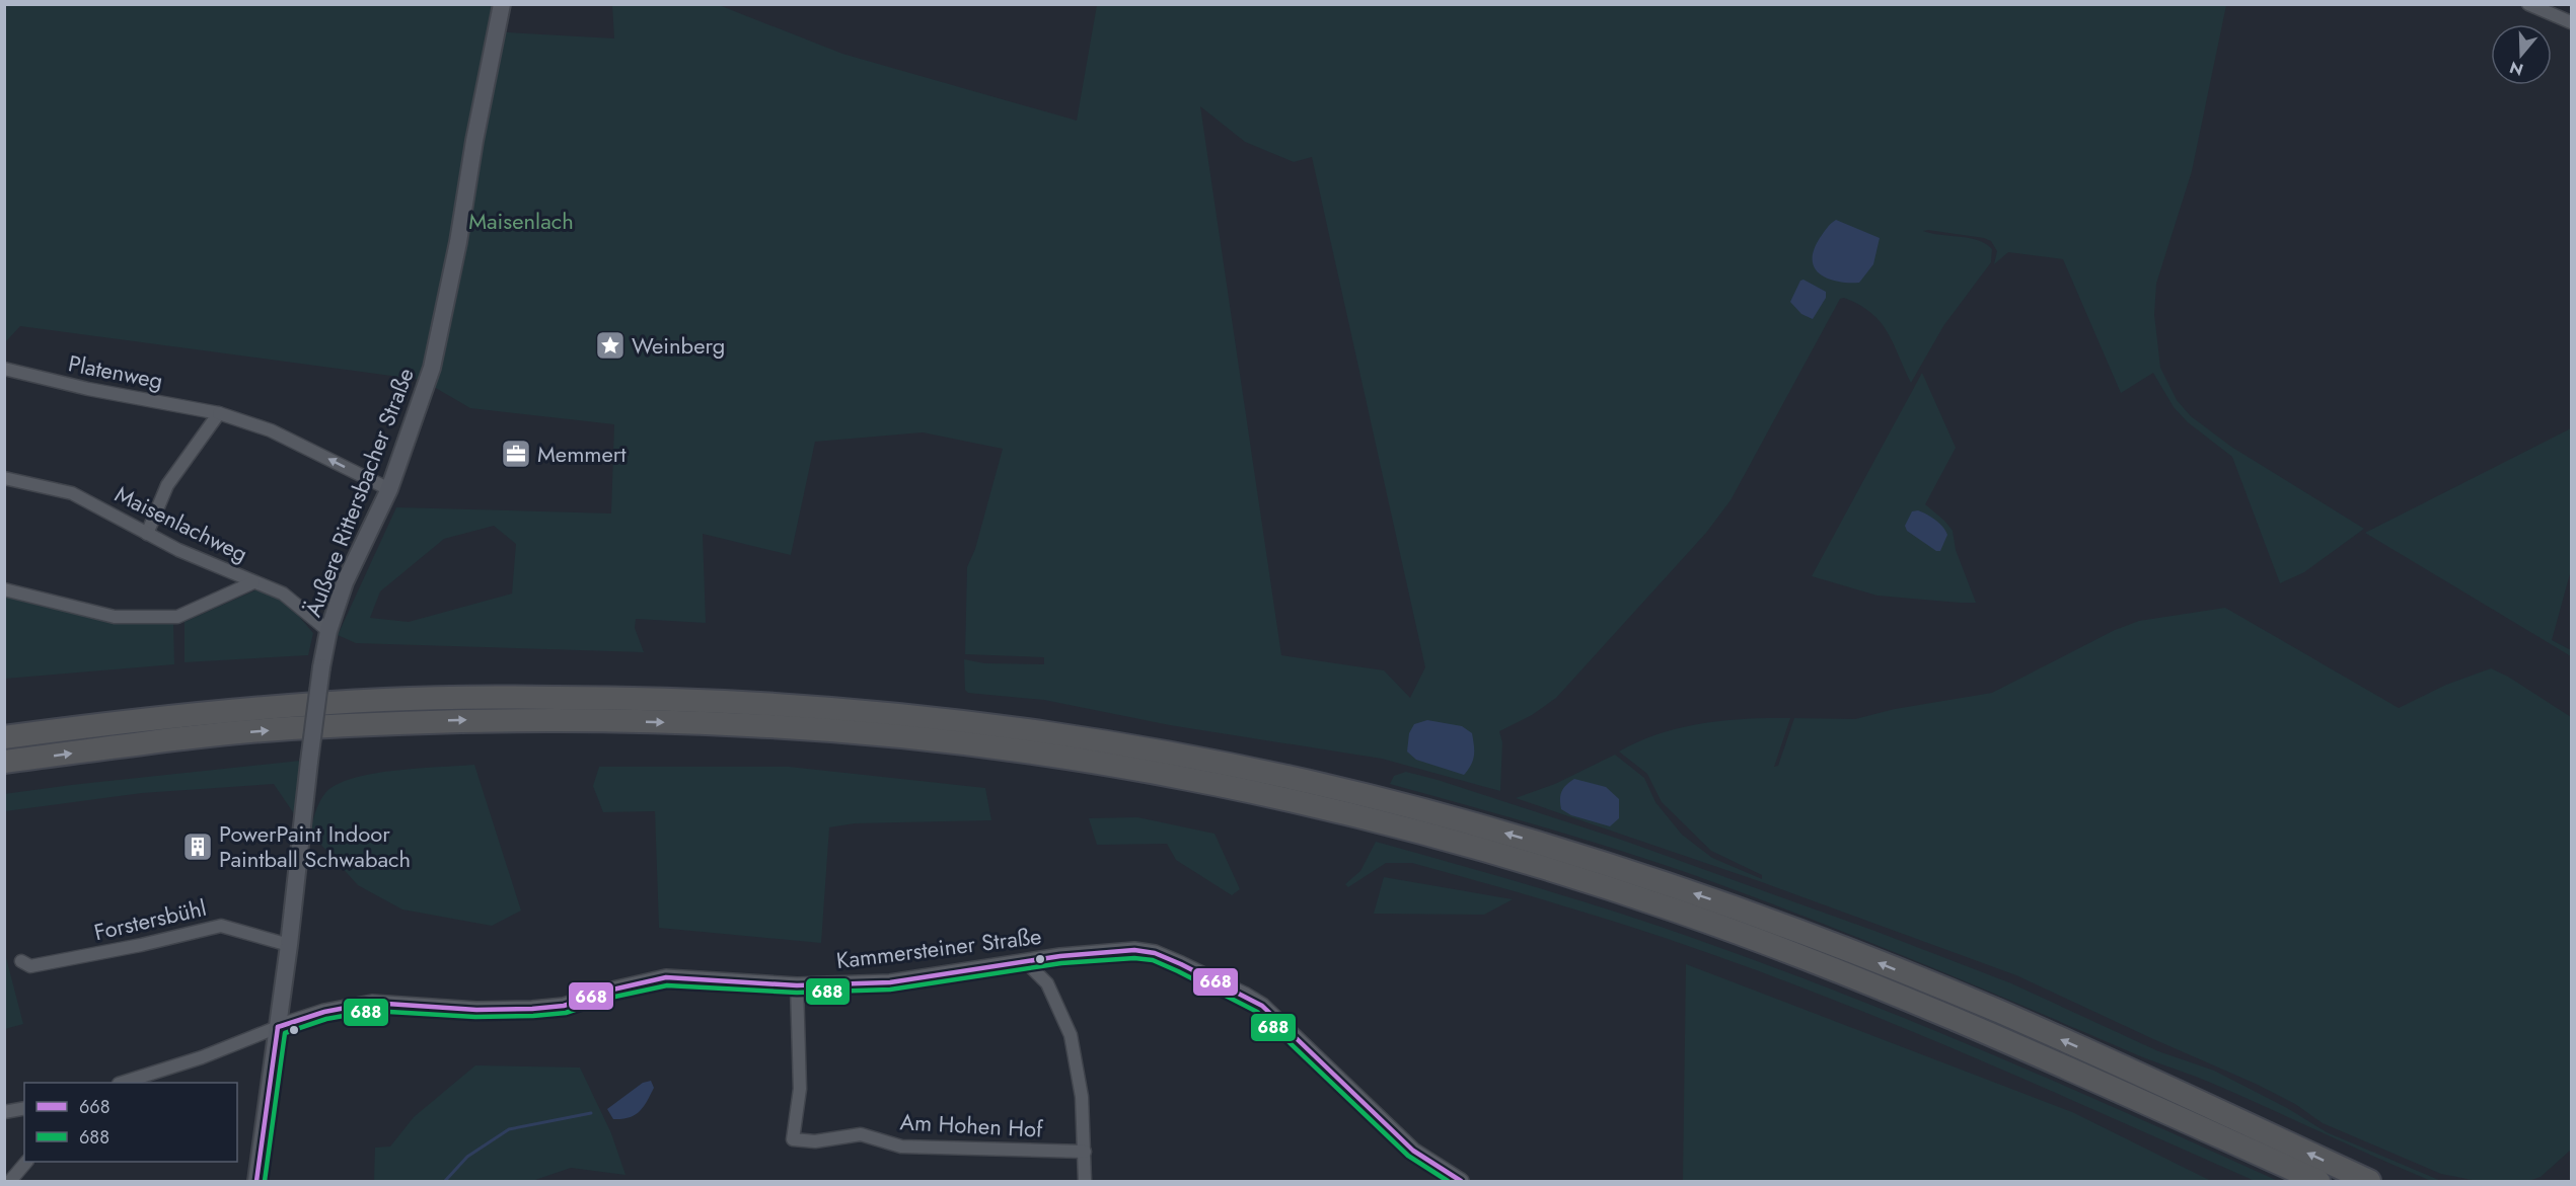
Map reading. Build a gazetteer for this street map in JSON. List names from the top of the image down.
{
  "streets": {
    "main road": ["Äußere Rittersbacher Straße"],
    "street": [
      "Platenweg",
      "Maisenlachweg",
      "Forstersbühl",
      "Kammersteiner Straße",
      "Am Hohen Hof"
    ]
  },
  "crossings": [
    ["Platenweg", "Äußere Rittersbacher Straße"],
    ["Äußere Rittersbacher Straße", "Maisenlachweg"],
    ["Äußere Rittersbacher Straße", "Forstersbühl"],
    ["Äußere Rittersbacher Straße", "Kammersteiner Straße"],
    ["Kammersteiner Straße", "Am Hohen Hof"]
  ],
  "one_way": ["Platenweg"],
  "parks": ["Maisenlach"],
  "places": {
    "place": ["Weinberg"],
    "office": ["Memmert"],
    "building": ["PowerPaint Indoor Paintball Schwabach"]
  },
  "lines": ["transit line 668", "transit line 688"],
  "legend": ["668", "688"],
  "north": "bottom"
}
